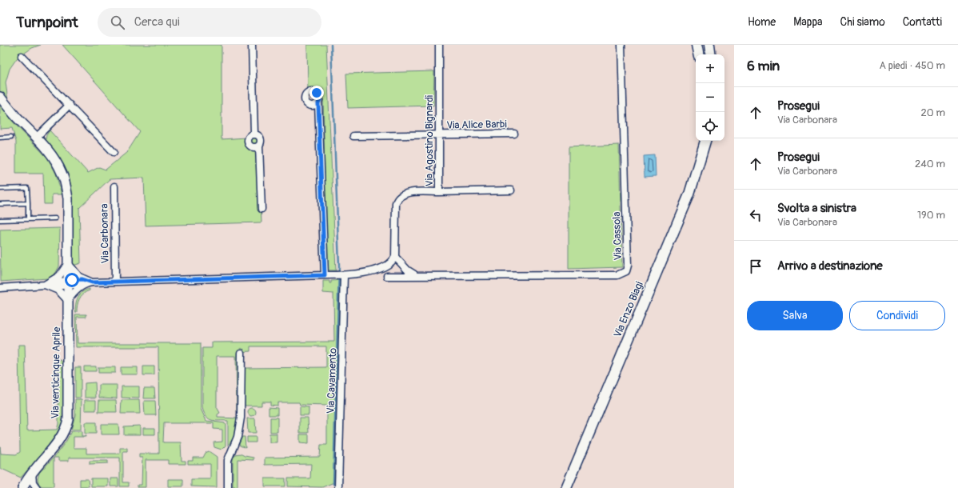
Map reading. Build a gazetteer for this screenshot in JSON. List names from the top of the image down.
{
  "streets": {
    "main road": ["Via Enzo Biagi"],
    "street": [
      "Via Alice Barbi",
      "Via Agostino Bignardi",
      "Via Carbonara",
      "Via Cassola",
      "Via venticinque Aprile",
      "Via Cavamento"
    ]
  },
  "crossings": [
    ["Via Alice Barbi", "Via Agostino Bignardi"]
  ],
  "page": {
    "header": "Turnpoint",
    "search": "Cerca qui",
    "nav": [
      "Home",
      "Mappa",
      "Chi siamo",
      "Contatti"
    ],
    "heading": ["6 min", "A piedi · 450 m"],
    "map_buttons": ["+", "−"],
    "list": [
      ["Prosegui", "Via Carbonara", "20 m"],
      ["Prosegui", "Via Carbonara", "240 m"],
      ["Svolta a sinistra", "Via Carbonara", "190 m"],
      "Arrivo a destinazione"
    ],
    "buttons": ["Salva", "Condividi"]
  }
}
